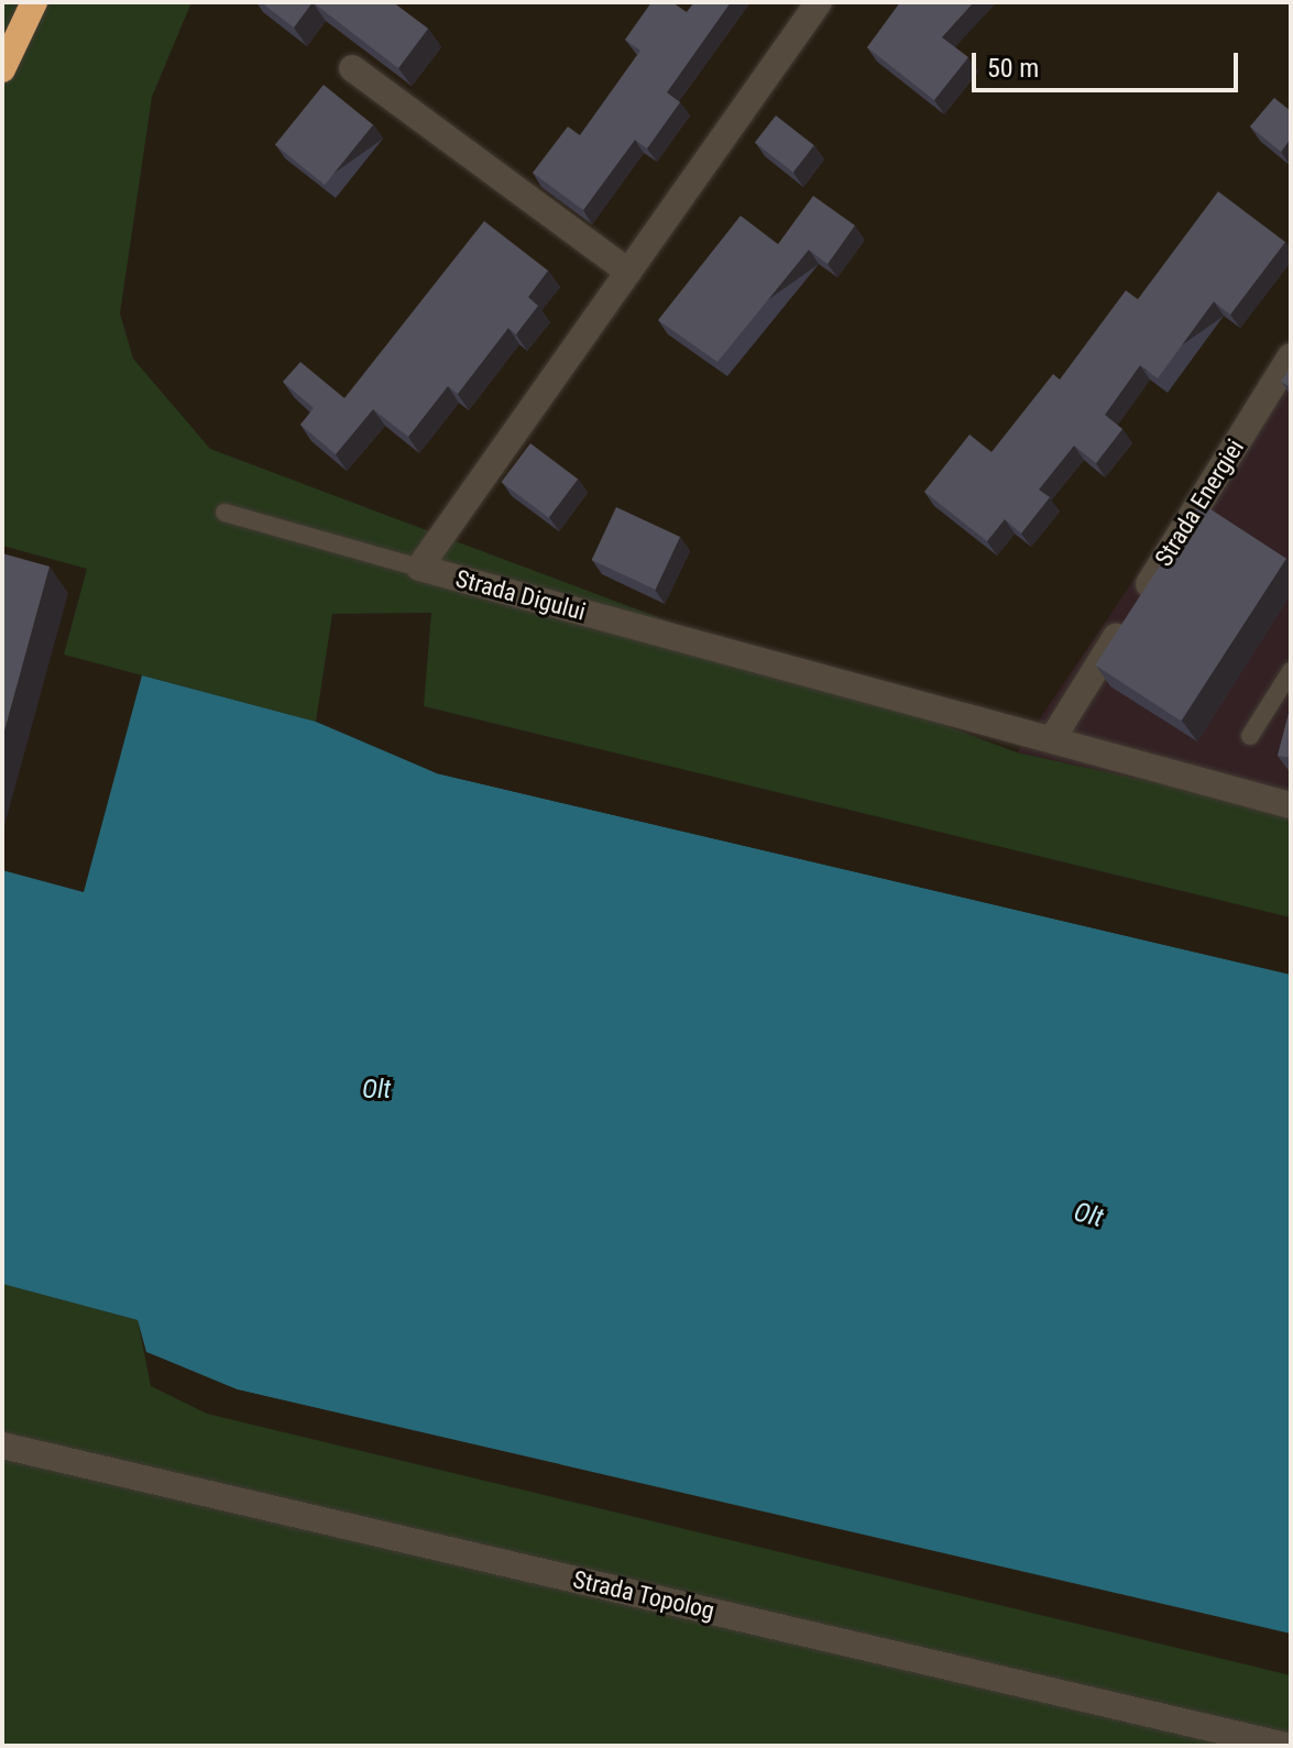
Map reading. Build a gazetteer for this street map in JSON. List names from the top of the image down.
{
  "streets": {
    "street": ["Strada Energiei", "Strada Digului", "Strada Topolog"]
  },
  "crossings": [
    ["Strada Energiei", "Strada Digului"]
  ],
  "water": ["Olt"],
  "scale_bar": "50 m"
}
